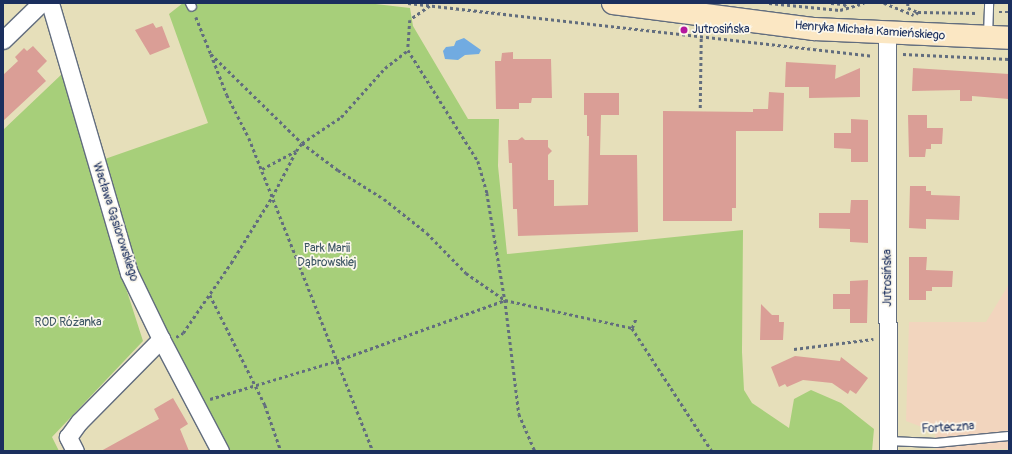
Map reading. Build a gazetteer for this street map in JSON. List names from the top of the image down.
{
  "streets": {
    "street": ["Henryka Michała Kamieńskiego", "Wacława Gąsiorowskiego", "Jutrosińska"],
    "lane": ["Forteczna"]
  },
  "crossings": [
    ["Henryka Michała Kamieńskiego", "Jutrosińska"],
    ["Jutrosińska", "Forteczna"]
  ],
  "parks": ["Park Marii Dąbrowskiej", "ROD Różanka"],
  "places": ["Jutrosińska"]
}
